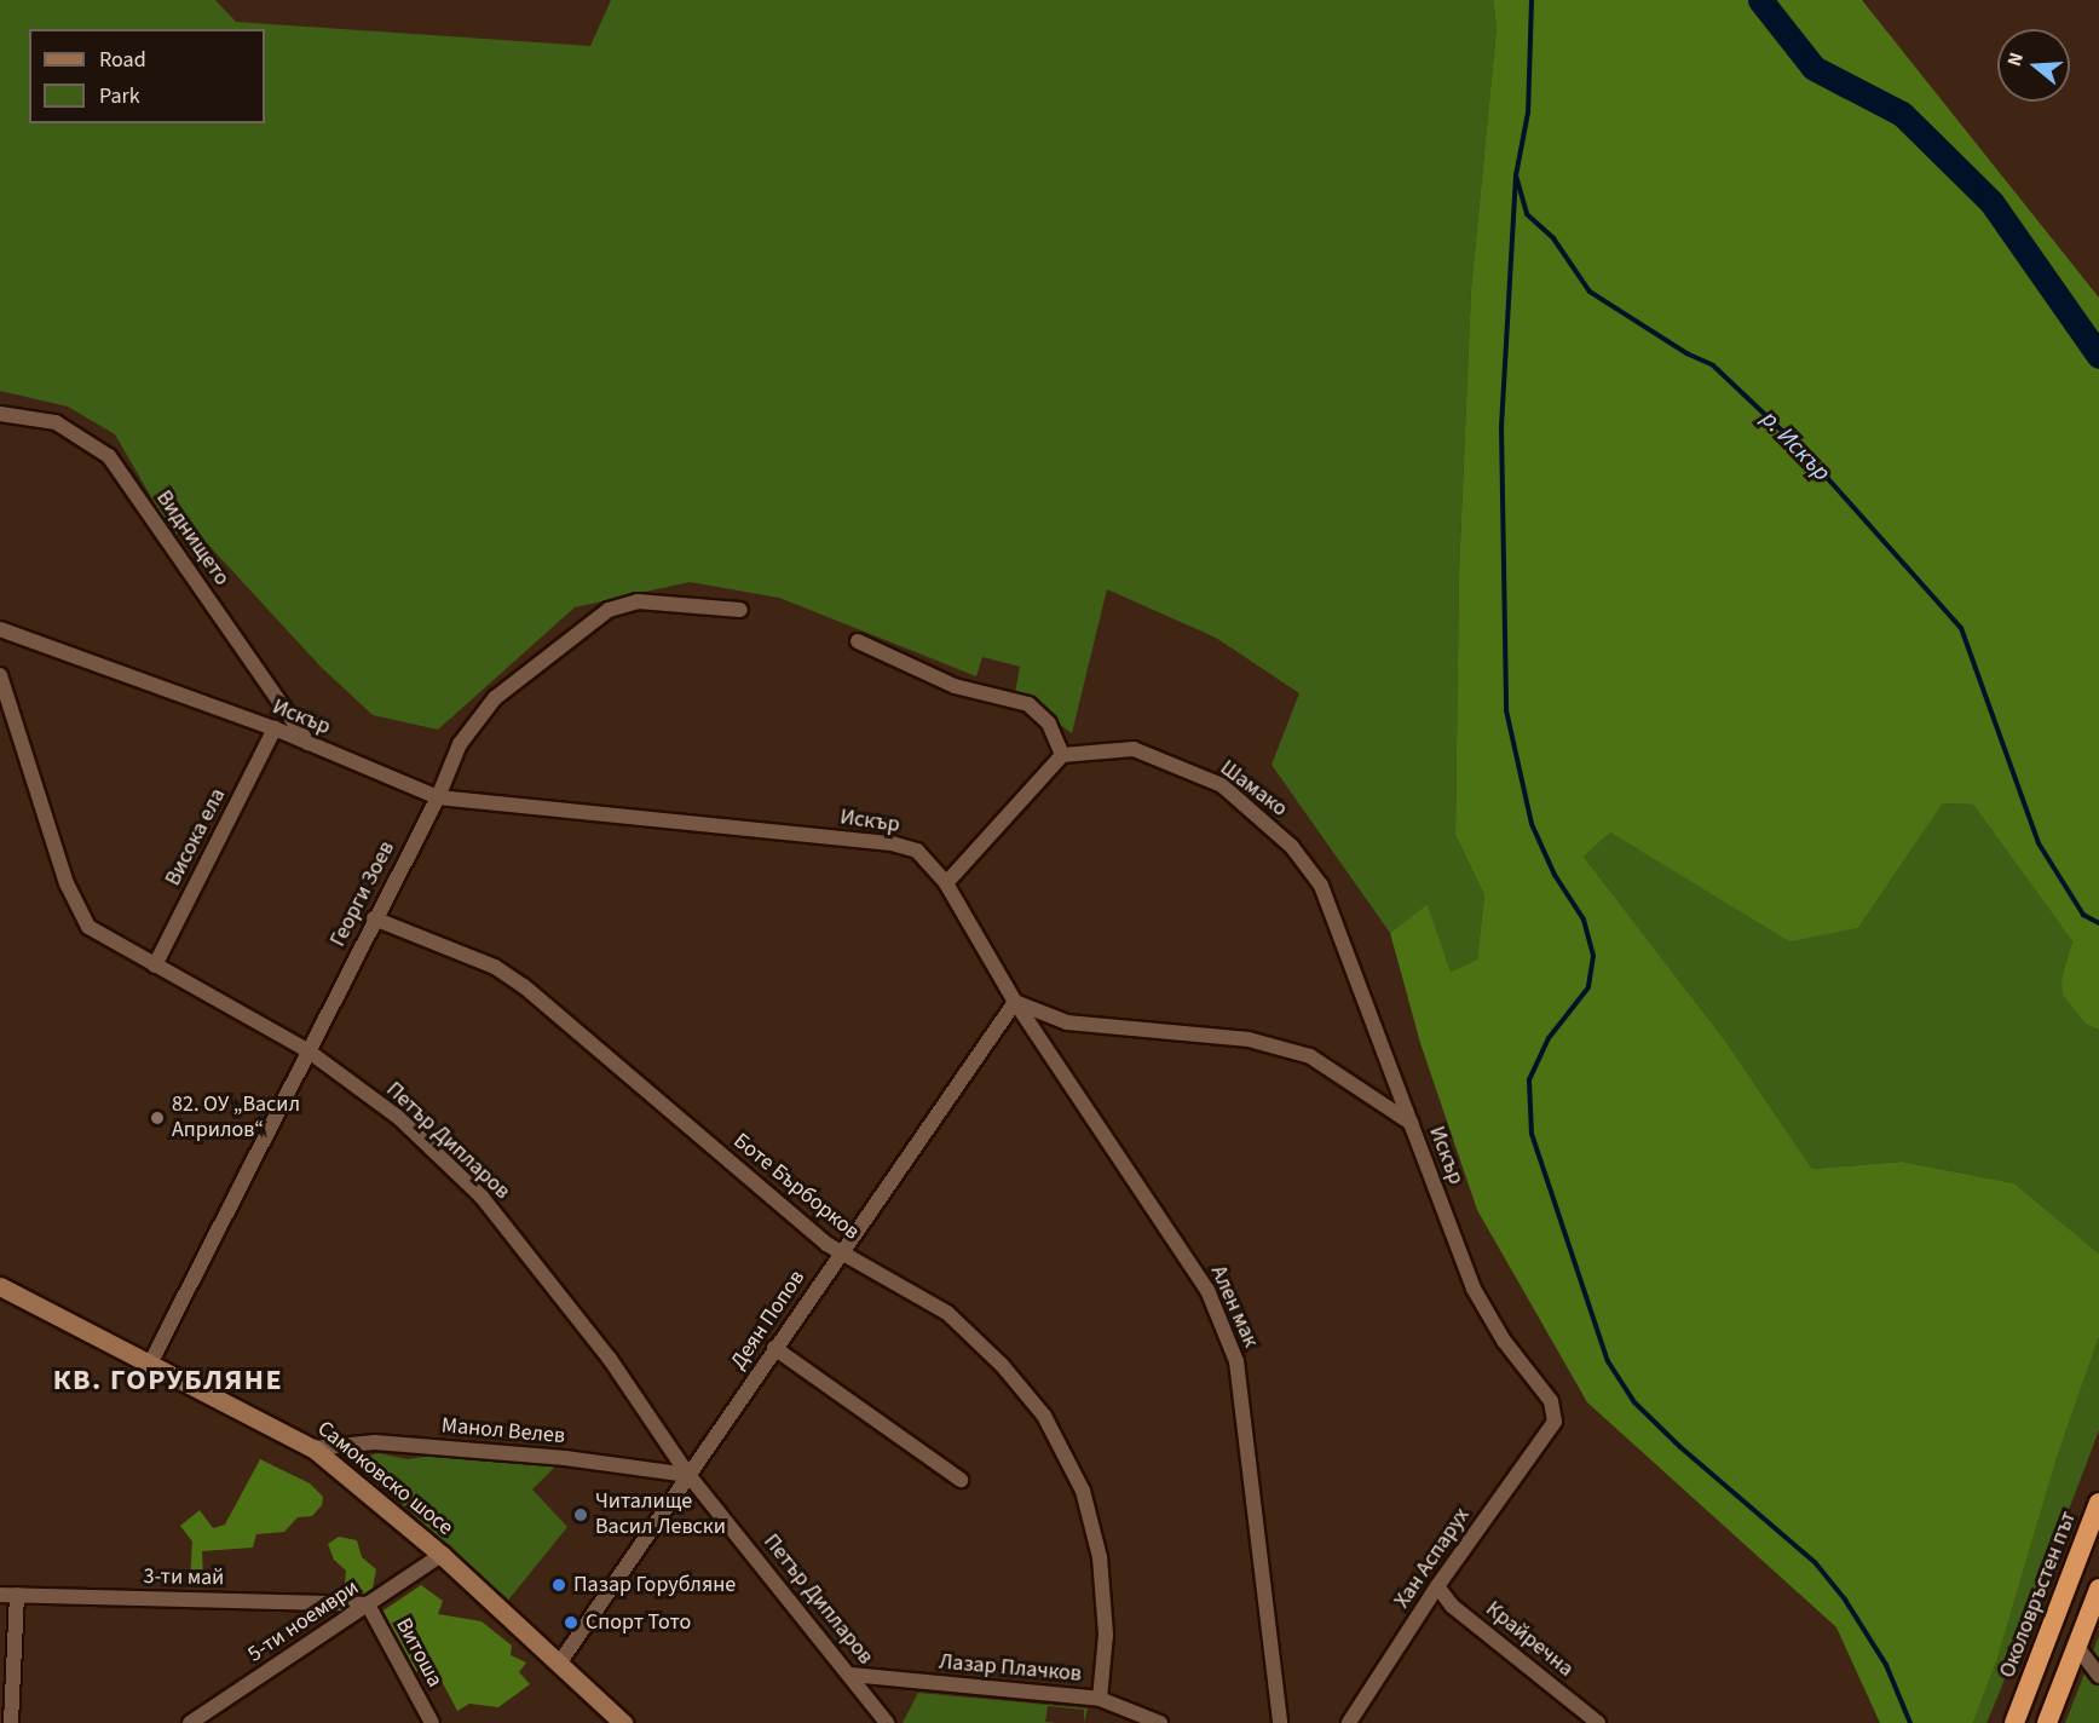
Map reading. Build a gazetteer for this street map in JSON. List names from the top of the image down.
{
  "streets": {
    "highway": ["Околовръстен път"],
    "main road": ["Самоковско шосе"],
    "street": [
      "Виднището",
      "Искър",
      "Шамако",
      "Висока ела",
      "Георги Зоев",
      "Петър Дипларов",
      "Боте Бърборков",
      "Ален мак",
      "Деян Попов",
      "Манол Велев",
      "Хан Аспарух",
      "3-ти май",
      "5-ти ноември",
      "Крайречна",
      "Витоша",
      "Лазар Плачков"
    ]
  },
  "crossings": [
    ["Виднището", "Искър"],
    ["Искър", "Шамако"],
    ["Искър", "Висока ела"],
    ["Искър", "Георги Зоев"],
    ["Искър", "Ален мак"],
    ["Искър", "Деян Попов"],
    ["Искър", "Хан Аспарух"],
    ["Висока ела", "Петър Дипларов"],
    ["Георги Зоев", "Петър Дипларов"],
    ["Георги Зоев", "Боте Бърборков"],
    ["Георги Зоев", "Самоковско шосе"],
    ["Петър Дипларов", "Деян Попов"],
    ["Петър Дипларов", "Манол Велев"],
    ["Петър Дипларов", "Лазар Плачков"],
    ["Боте Бърборков", "Деян Попов"],
    ["Боте Бърборков", "Лазар Плачков"],
    ["Ален мак", "Деян Попов"],
    ["Деян Попов", "Манол Велев"],
    ["Деян Попов", "Самоковско шосе"],
    ["Манол Велев", "Самоковско шосе"],
    ["Самоковско шосе", "5-ти ноември"],
    ["Хан Аспарух", "Крайречна"],
    ["3-ти май", "5-ти ноември"],
    ["3-ти май", "Витоша"],
    ["5-ти ноември", "Витоша"]
  ],
  "districts": ["КВ. ГОРУБЛЯНЕ"],
  "water": ["р. Искър"],
  "places": [
    "82. ОУ „Васил Априлов“",
    "Читалище Васил Левски",
    "Пазар Горубляне",
    "Спорт Тото"
  ],
  "legend": ["Road", "Park"],
  "north": "left"
}
